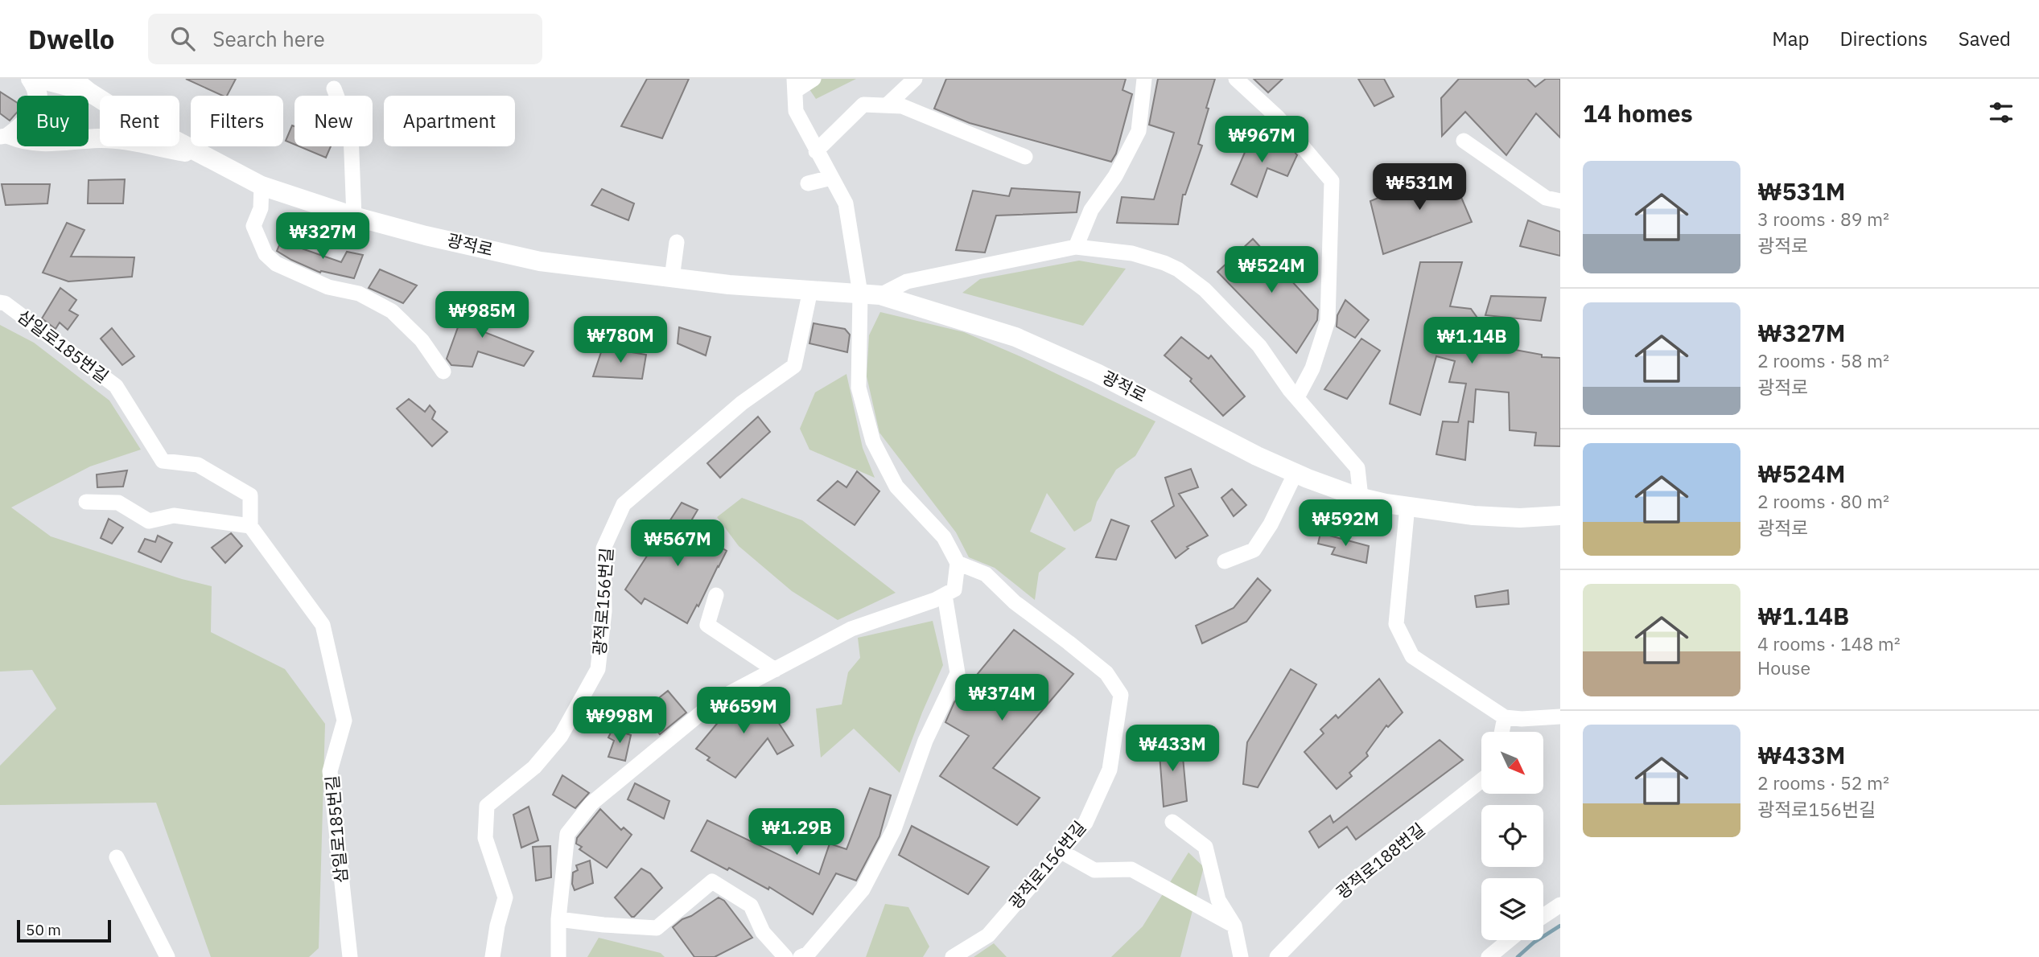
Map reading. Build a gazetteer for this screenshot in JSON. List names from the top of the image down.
{
  "streets": {
    "main road": ["광적로"],
    "street": ["삼일로185번길", "광적로156번길", "광적로188번길"]
  },
  "crossings": [
    ["광적로", "광적로156번길"]
  ],
  "scale_bar": "50 m",
  "north": "bottom right",
  "page": {
    "header": "Dwello",
    "search": "Search here",
    "nav": ["Map", "Directions", "Saved"],
    "heading": "14 homes",
    "chip": [
      "Buy",
      "Rent",
      "Filters",
      "New",
      "Apartment"
    ],
    "price": [
      "₩967M",
      "₩531M",
      "₩327M",
      "₩524M",
      "₩985M",
      "₩780M",
      "₩1.14B",
      "₩592M",
      "₩567M",
      "₩374M",
      "₩659M",
      "₩998M",
      "₩433M",
      "₩1.29B"
    ],
    "list": [
      {
        "name": "₩531M",
        "note": "3 rooms · 89 m² · 광적로"
      },
      {
        "name": "₩327M",
        "note": "2 rooms · 58 m² · 광적로"
      },
      {
        "name": "₩524M",
        "note": "2 rooms · 80 m² · 광적로"
      },
      {
        "name": "₩1.14B",
        "note": "4 rooms · 148 m² · House"
      },
      {
        "name": "₩433M",
        "note": "2 rooms · 52 m² · 광적로156번길"
      }
    ],
    "scale": "50 m"
  }
}
